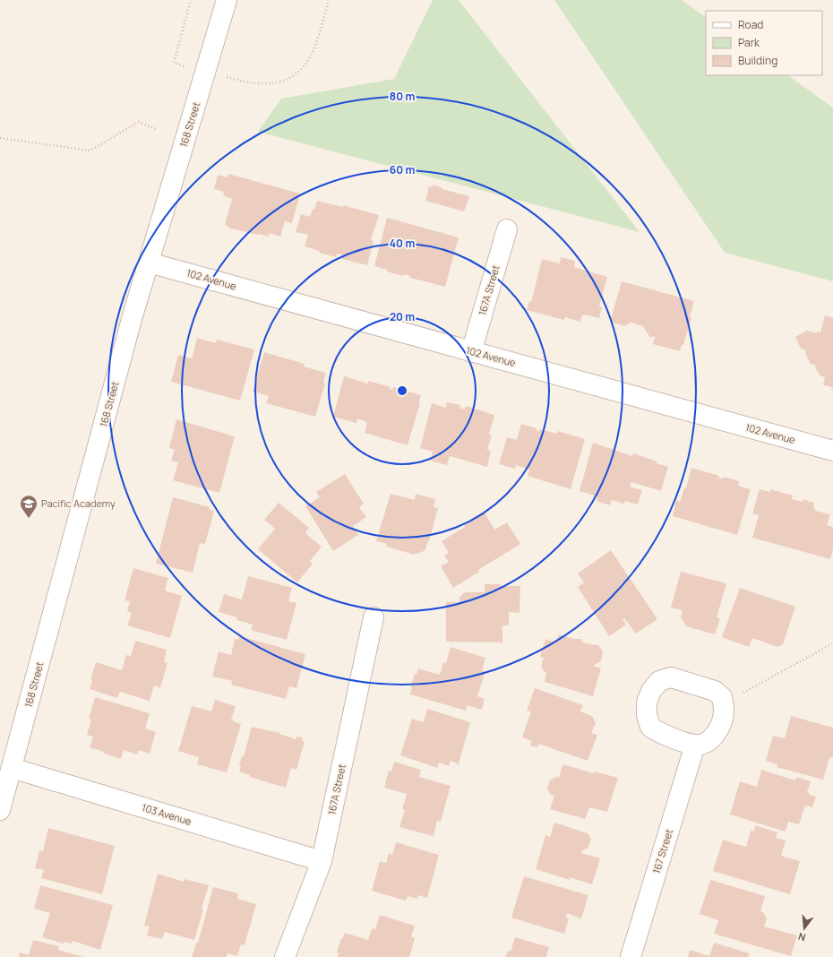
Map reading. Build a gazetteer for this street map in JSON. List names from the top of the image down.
{
  "streets": {
    "street": [
      "168 Street",
      "102 Avenue",
      "167A Street",
      "103 Avenue",
      "167 Street"
    ]
  },
  "crossings": [
    ["168 Street", "102 Avenue"],
    ["168 Street", "103 Avenue"],
    ["102 Avenue", "167A Street"],
    ["167A Street", "103 Avenue"]
  ],
  "places": {
    "school or university": ["Pacific Academy"]
  },
  "legend": ["Road", "Park", "Building"],
  "north": "bottom",
  "rings": [
    "80 m",
    "60 m",
    "40 m",
    "20 m"
  ]
}
